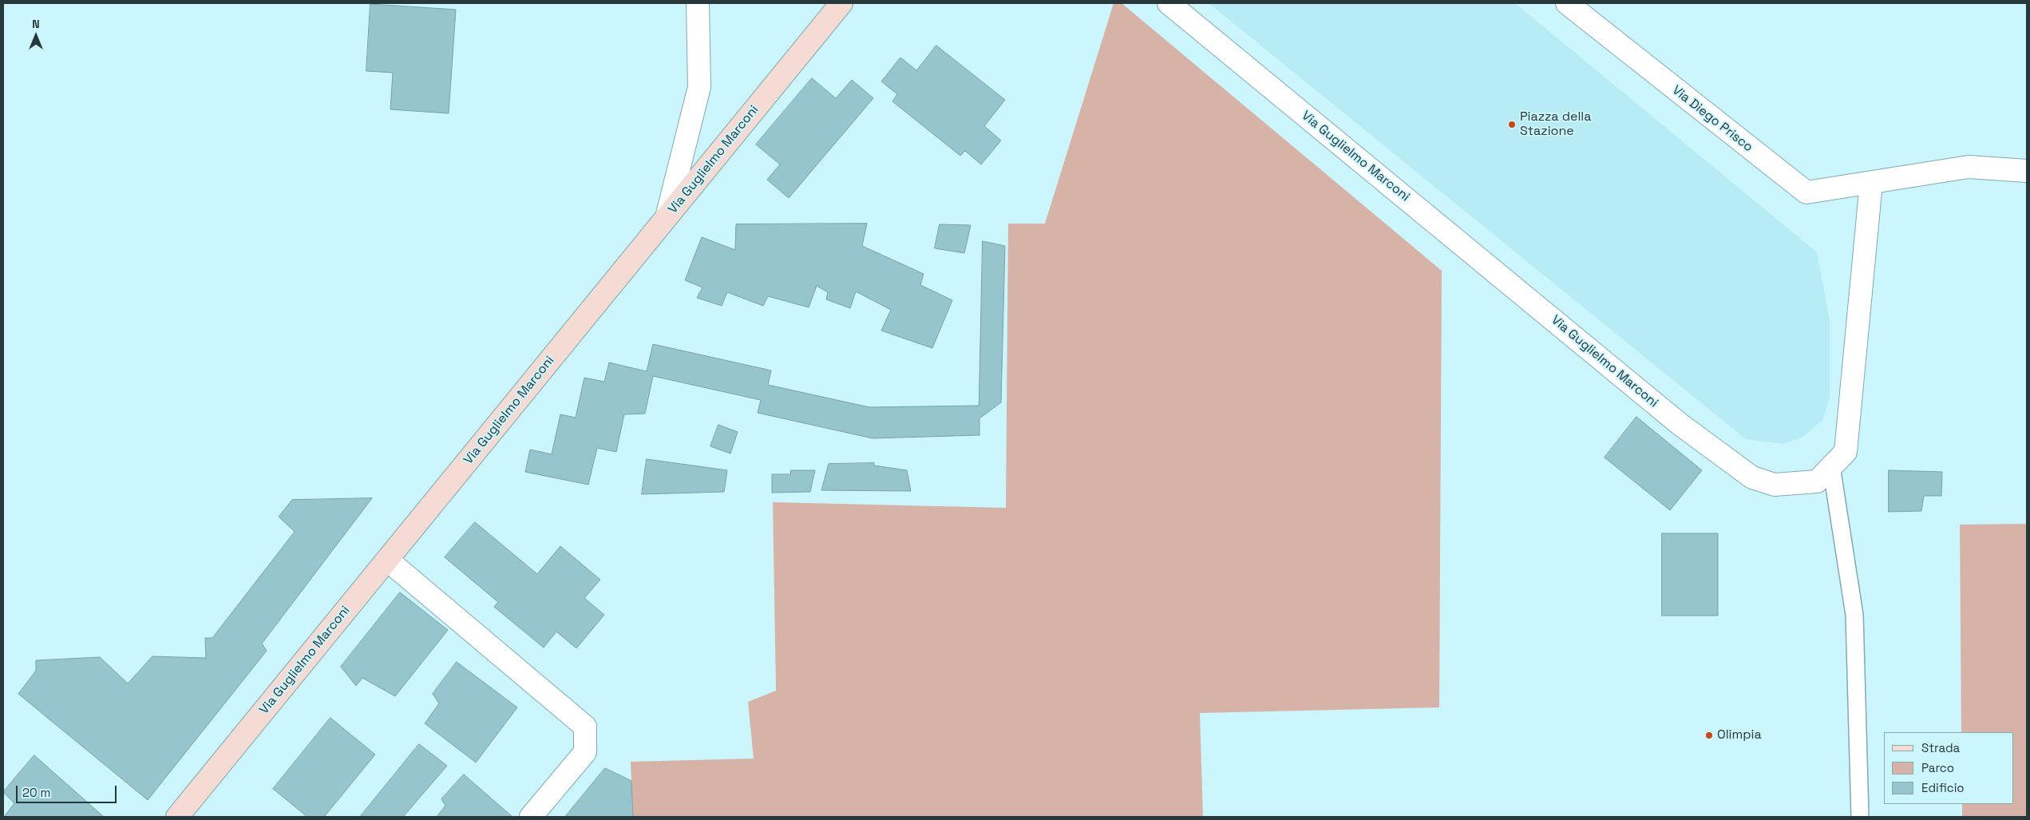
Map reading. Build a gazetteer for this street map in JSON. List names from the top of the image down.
{
  "streets": {
    "street": ["Via Diego Prisco", "Via Guglielmo Marconi"]
  },
  "crossings": [
    ["Via Diego Prisco", "Via Guglielmo Marconi"]
  ],
  "places": ["Piazza della Stazione", "Olimpia"],
  "legend": ["Strada", "Parco", "Edificio"],
  "scale_bar": "20 m",
  "north": "top"
}
